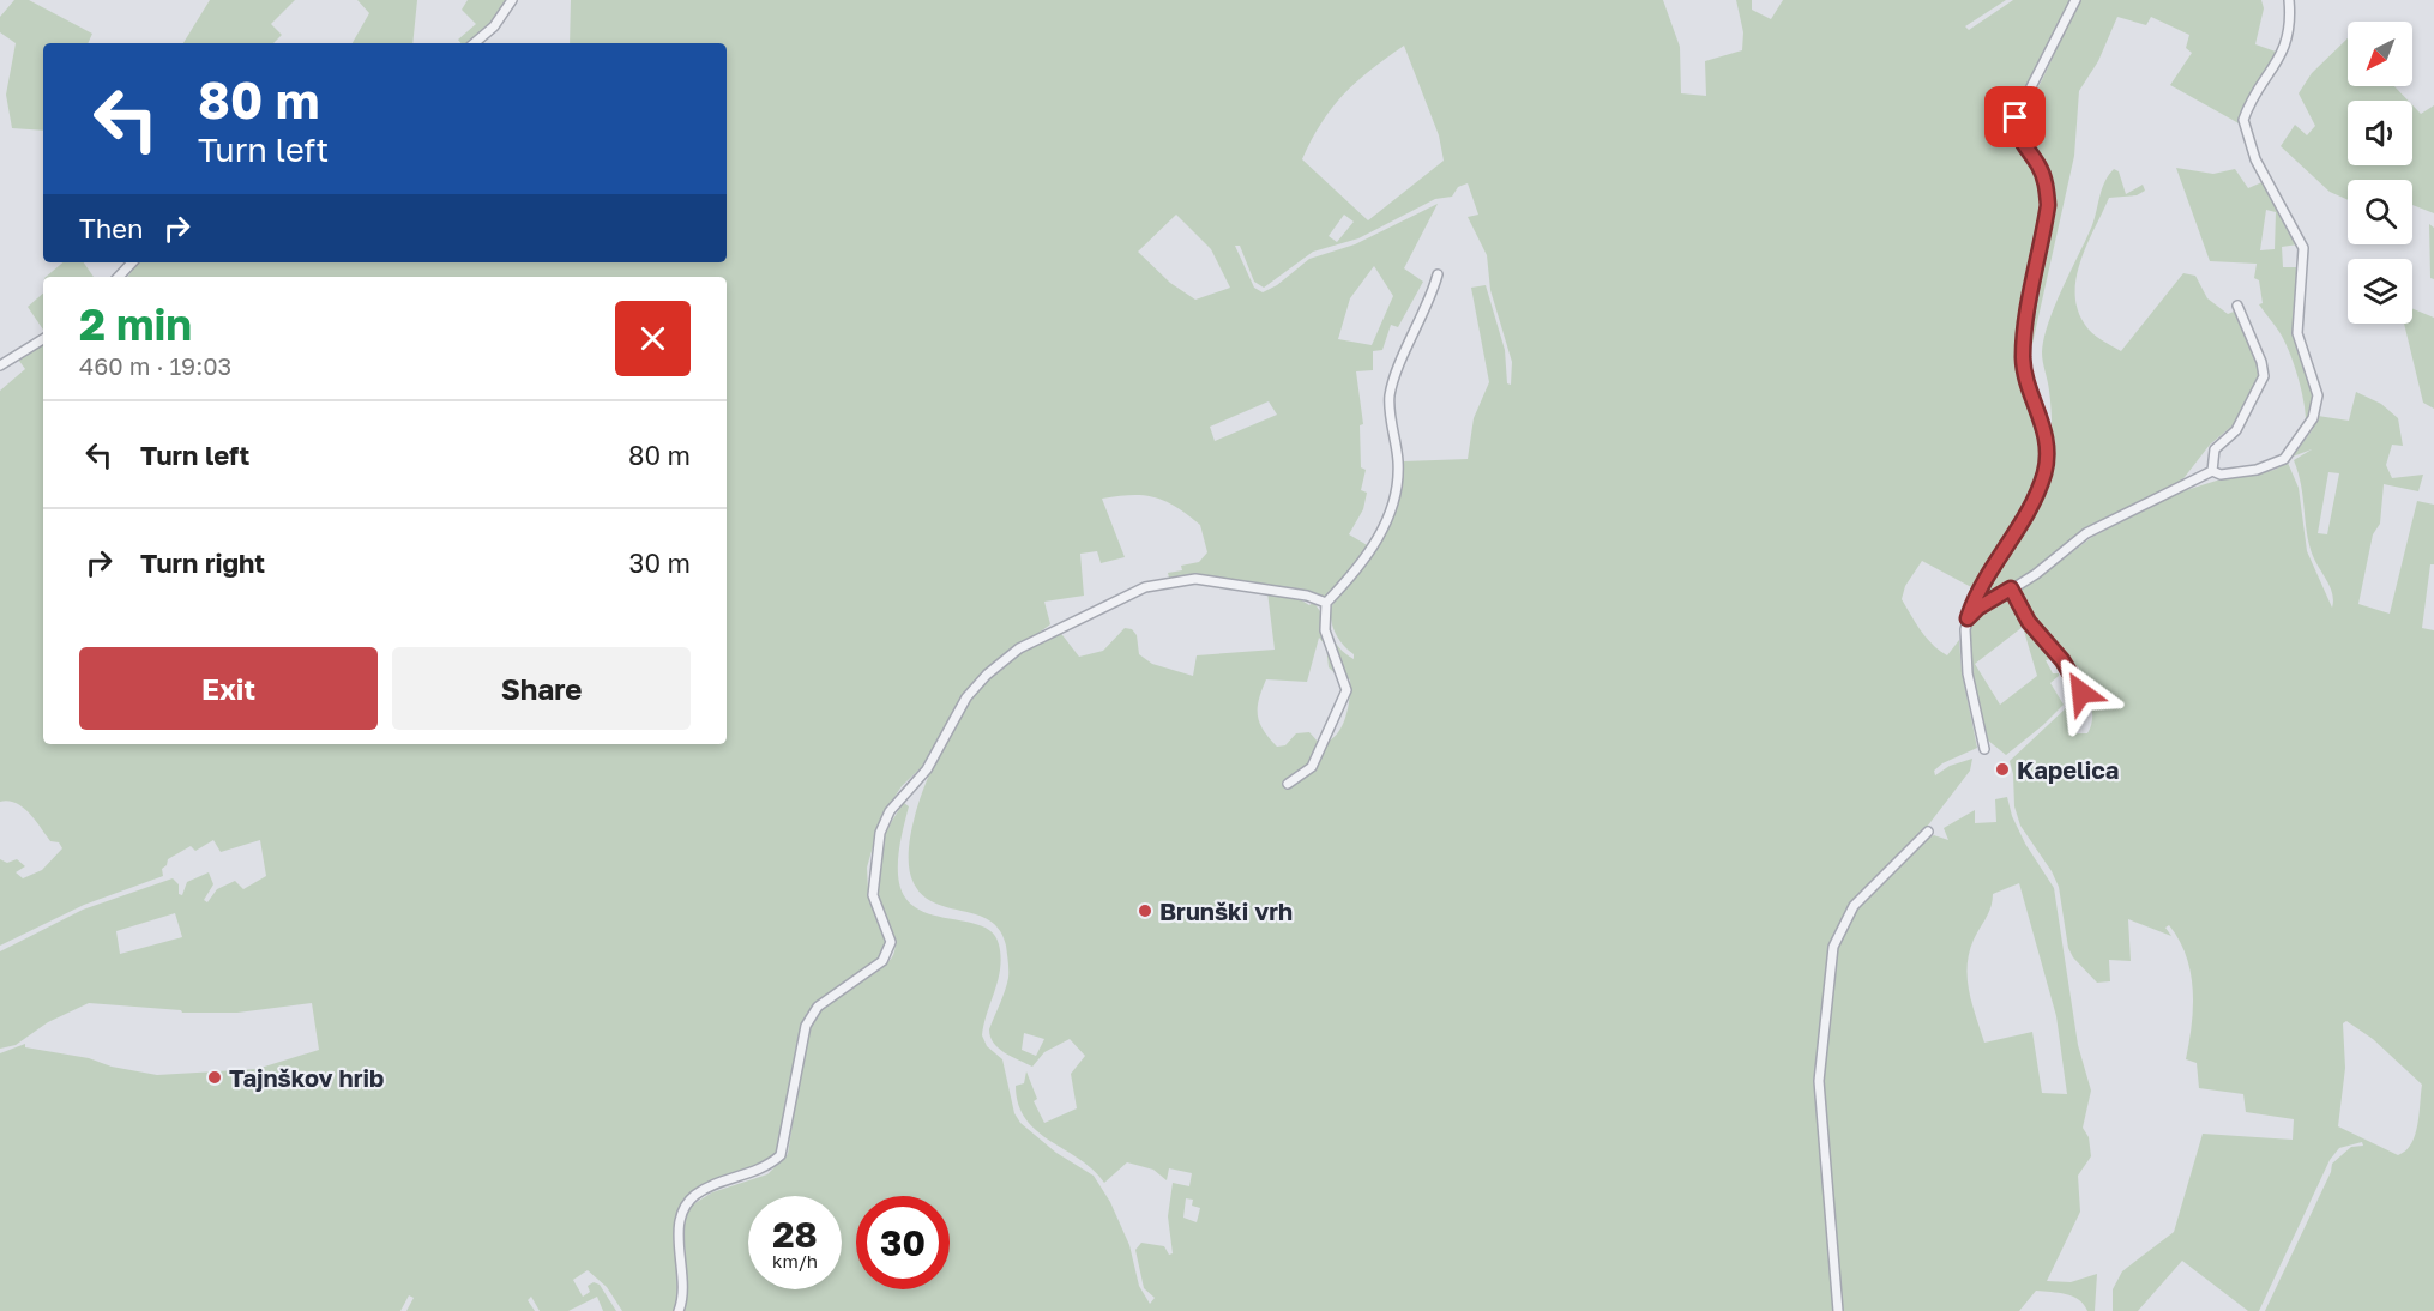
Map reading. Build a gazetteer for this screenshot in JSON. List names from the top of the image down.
{
  "places": ["Kapelica", "Brunški vrh", "Tajnškov hrib"],
  "north": "bottom left",
  "page": {
    "turn": ["80 m", "Turn left"],
    "then": "Then",
    "heading": ["2 min", "460 m · 19:03"],
    "list": [
      {
        "name": "Turn left",
        "value": "80 m"
      },
      {
        "name": "Turn right",
        "value": "30 m"
      }
    ],
    "buttons": ["Exit", "Share"],
    "speed": "28 km/h",
    "limit": "30"
  }
}
